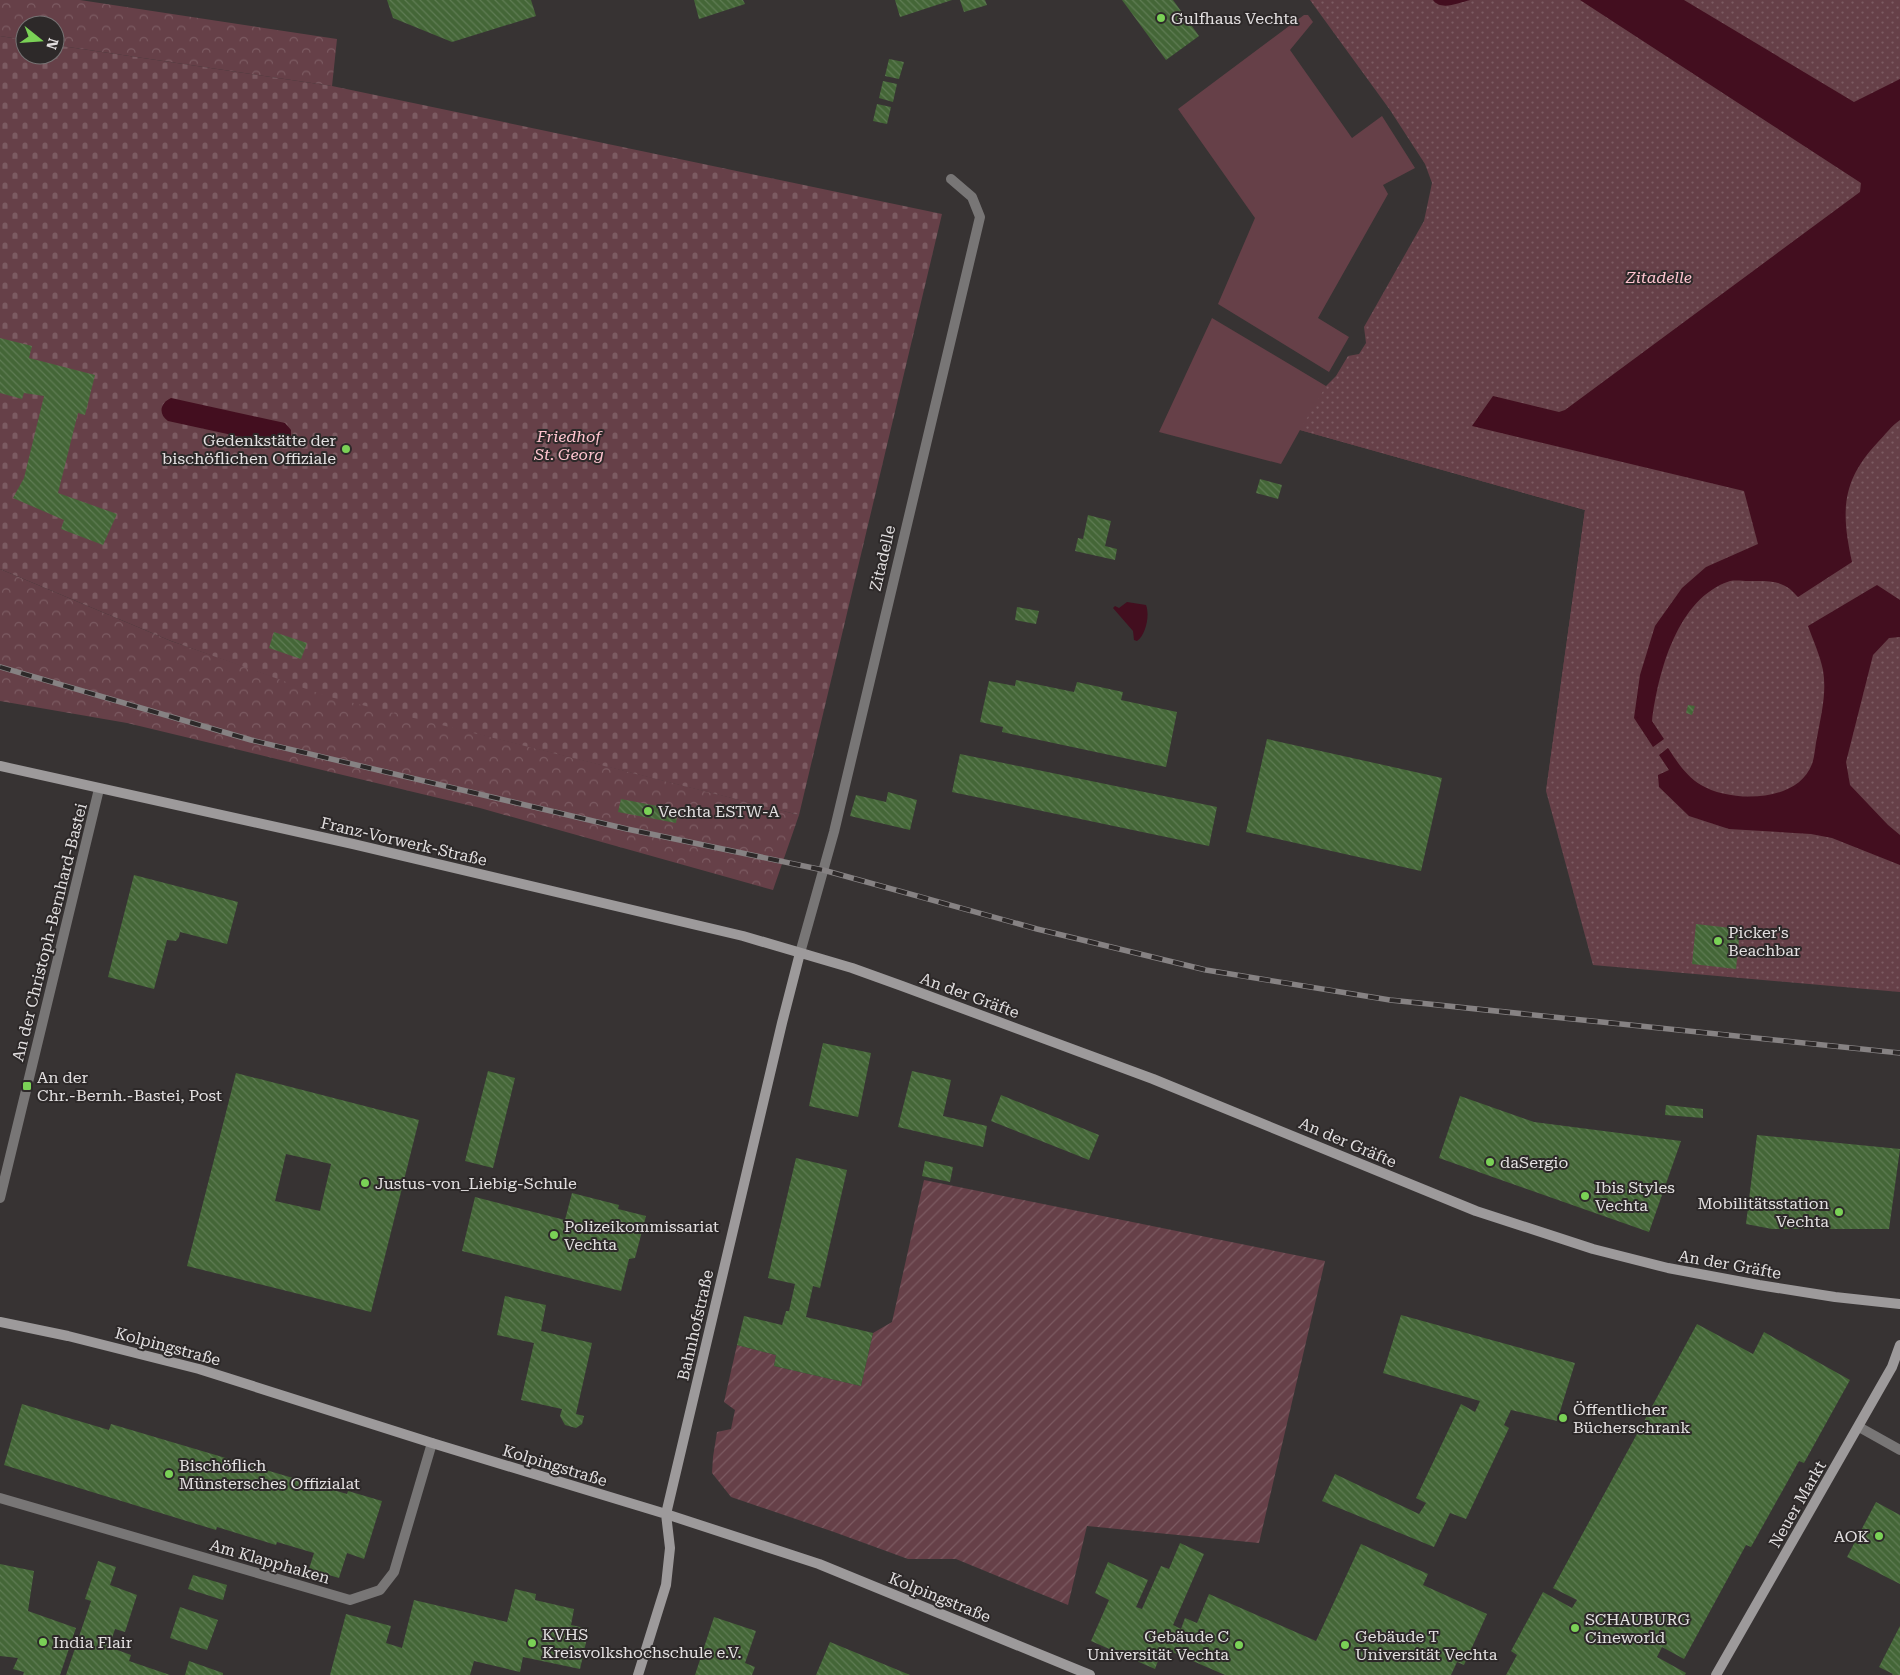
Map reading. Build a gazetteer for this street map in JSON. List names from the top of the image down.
{
  "streets": {
    "street": [
      "Zitadelle",
      "Franz-Vorwerk-Straße",
      "An der Christoph-Bernhard-Bastei",
      "An der Gräfte",
      "Bahnhofstraße",
      "Kolpingstraße",
      "Neuer Markt",
      "Am Klapphaken"
    ]
  },
  "crossings": [
    ["Zitadelle", "Franz-Vorwerk-Straße"],
    ["Zitadelle", "An der Gräfte"],
    ["Zitadelle", "Bahnhofstraße"],
    ["Franz-Vorwerk-Straße", "An der Christoph-Bernhard-Bastei"],
    ["Franz-Vorwerk-Straße", "An der Gräfte"],
    ["Franz-Vorwerk-Straße", "Bahnhofstraße"],
    ["An der Gräfte", "Bahnhofstraße"],
    ["Bahnhofstraße", "Kolpingstraße"],
    ["Kolpingstraße", "Am Klapphaken"]
  ],
  "parks": ["Zitadelle", "Friedhof St. Georg"],
  "places": {
    "other": [
      "Gulfhaus Vechta",
      "Gedenkstätte der bischöflichen Offiziale",
      "Vechta ESTW-A",
      "Picker's Beachbar",
      "daSergio",
      "Justus-von_Liebig-Schule",
      "Ibis Styles Vechta",
      "Mobilitätsstation Vechta",
      "Polizeikommissariat Vechta",
      "Öffentlicher Bücherschrank",
      "Bischöflich Münstersches Offizialat",
      "AOK",
      "SCHAUBURG Cineworld",
      "India Flair",
      "KVHS Kreisvolkshochschule e.V.",
      "Gebäude C Universität Vechta",
      "Gebäude T Universität Vechta"
    ],
    "transit": ["An der Chr.-Bernh.-Bastei, Post"]
  },
  "north": "right"
}
